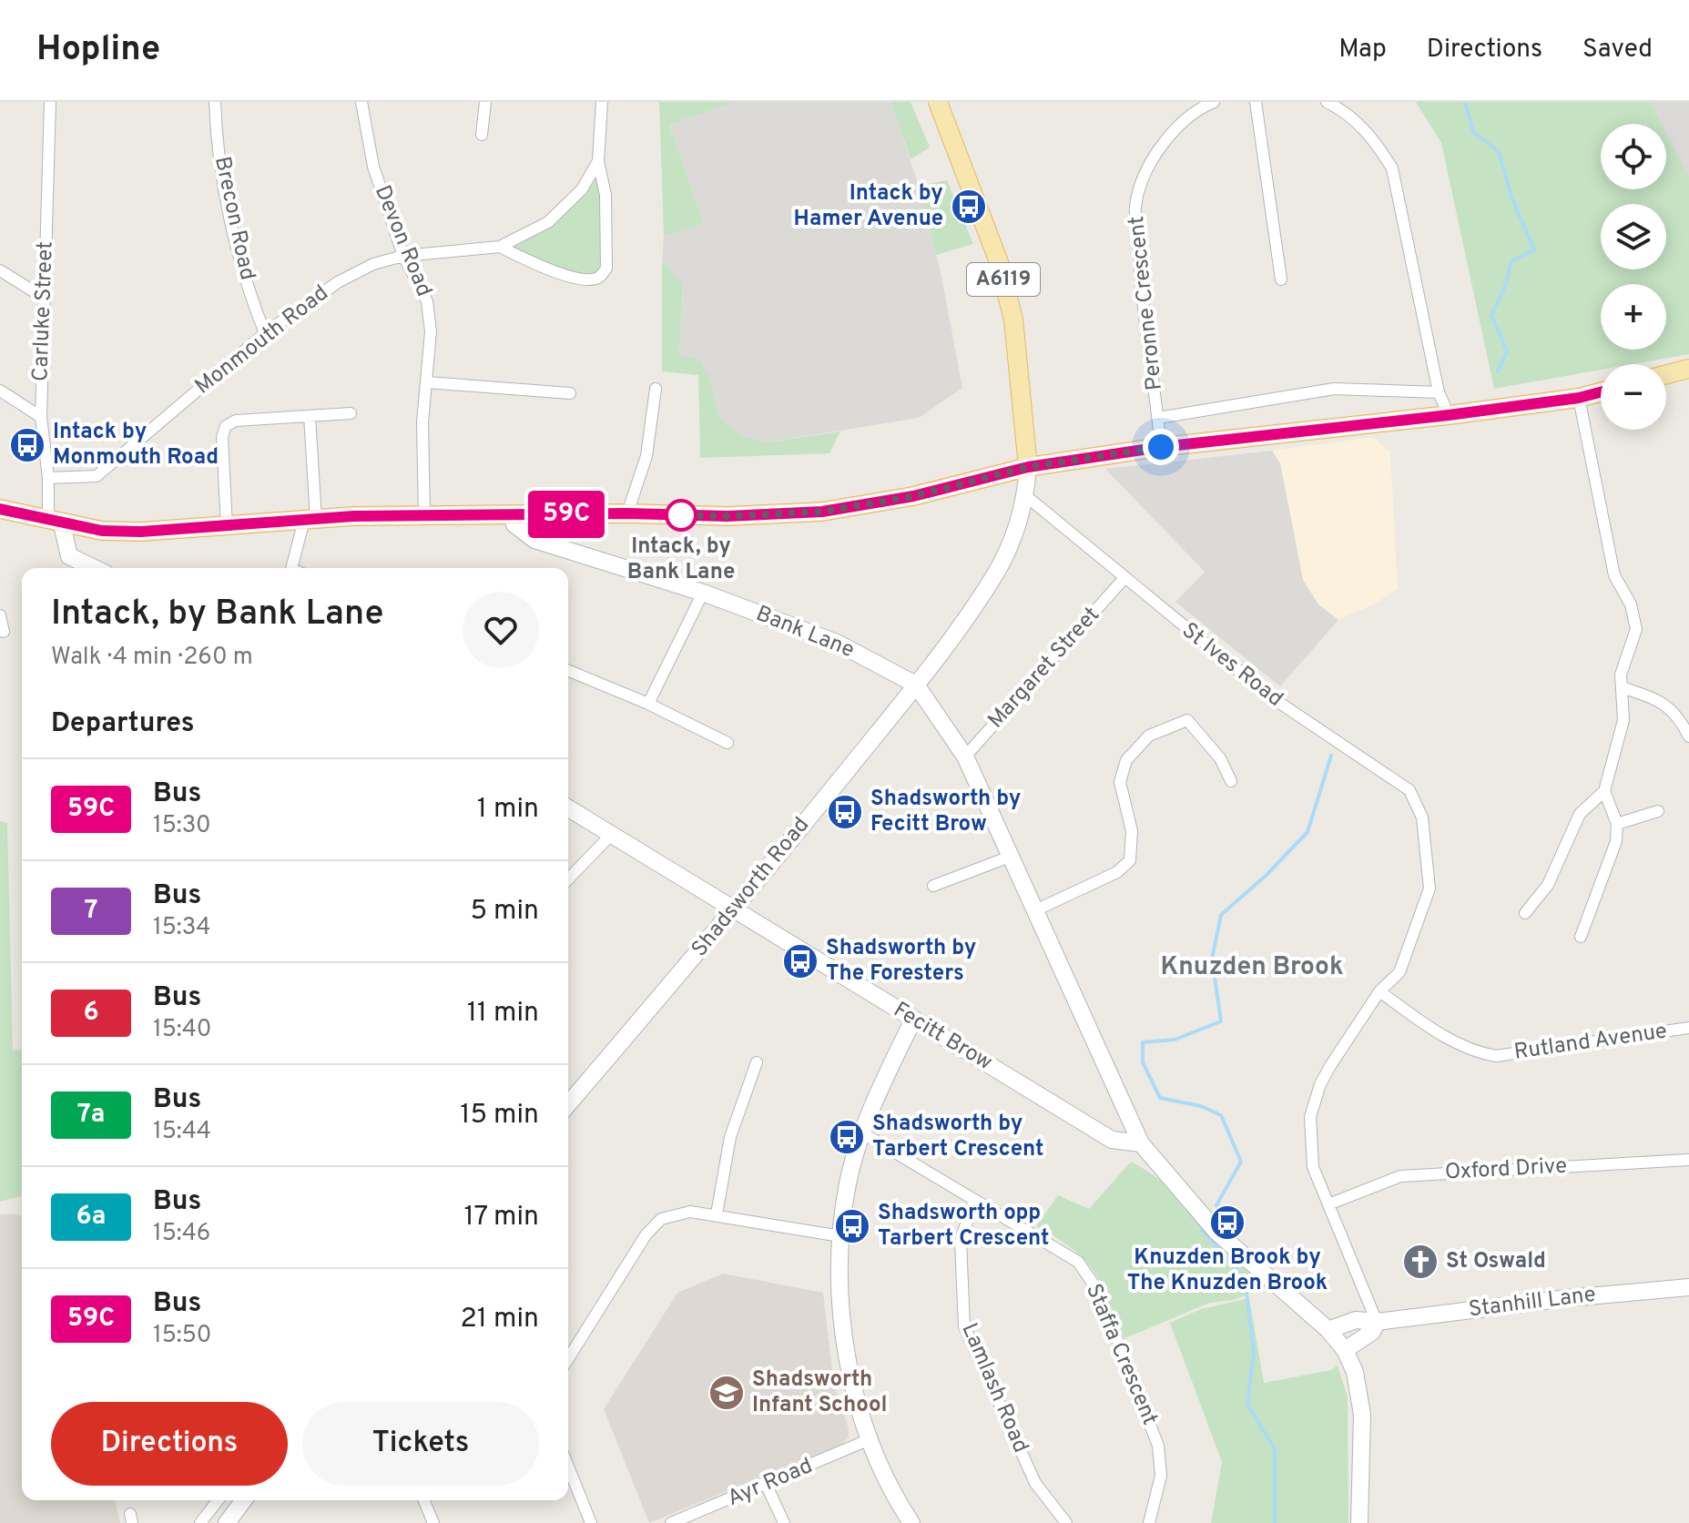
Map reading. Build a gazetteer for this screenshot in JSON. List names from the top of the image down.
{
  "streets": {
    "main road": [
      "A6119",
      "Bank Lane",
      "Shadsworth Road",
      "Fecitt Brow",
      "Stanhill Lane"
    ],
    "street": [
      "Brecon Road",
      "Devon Road",
      "Peronne Crescent",
      "Carluke Street",
      "Monmouth Road",
      "St Ives Road",
      "Margaret Street",
      "Rutland Avenue",
      "Oxford Drive",
      "Staffa Crescent",
      "Lamlash Road",
      "Ayr Road"
    ]
  },
  "crossings": [
    ["Brecon Road", "Monmouth Road"],
    ["Devon Road", "Monmouth Road"],
    ["A6119", "Shadsworth Road"],
    ["Carluke Street", "Monmouth Road"],
    ["Bank Lane", "Margaret Street"],
    ["Bank Lane", "Shadsworth Road"],
    ["Bank Lane", "Fecitt Brow"],
    ["St Ives Road", "Margaret Street"],
    ["St Ives Road", "Shadsworth Road"],
    ["St Ives Road", "Rutland Avenue"],
    ["St Ives Road", "Oxford Drive"],
    ["St Ives Road", "Stanhill Lane"],
    ["Shadsworth Road", "Fecitt Brow"],
    ["Staffa Crescent", "Lamlash Road"]
  ],
  "districts": ["Knuzden Brook"],
  "places": {
    "bus stop": [
      "Intack by Hamer Avenue",
      "Intack by Monmouth Road",
      "Shadsworth by Fecitt Brow",
      "Shadsworth by The Foresters",
      "Shadsworth by Tarbert Crescent",
      "Knuzden Brook by The Knuzden Brook",
      "Shadsworth opp Tarbert Crescent"
    ],
    "other": ["Intack, by Bank Lane"],
    "church": ["St Oswald"],
    "school or university": ["Shadsworth Infant School"]
  },
  "lines": ["bus line 59C"],
  "page": {
    "header": "Hopline",
    "nav": ["Map", "Directions", "Saved"],
    "on_map": "59C",
    "map_buttons": ["+", "−"],
    "heading": [
      ["Intack, by Bank Lane", "Walk · 4 min · 260 m"],
      "Departures"
    ],
    "list": [
      {
        "mark": "59C",
        "name": "Bus",
        "note": "15:30",
        "value": "1 min"
      },
      {
        "mark": "7",
        "name": "Bus",
        "note": "15:34",
        "value": "5 min"
      },
      {
        "mark": "6",
        "name": "Bus",
        "note": "15:40",
        "value": "11 min"
      },
      {
        "mark": "7a",
        "name": "Bus",
        "note": "15:44",
        "value": "15 min"
      },
      {
        "mark": "6a",
        "name": "Bus",
        "note": "15:46",
        "value": "17 min"
      },
      {
        "mark": "59C",
        "name": "Bus",
        "note": "15:50",
        "value": "21 min"
      }
    ],
    "buttons": ["Directions", "Tickets"]
  }
}
